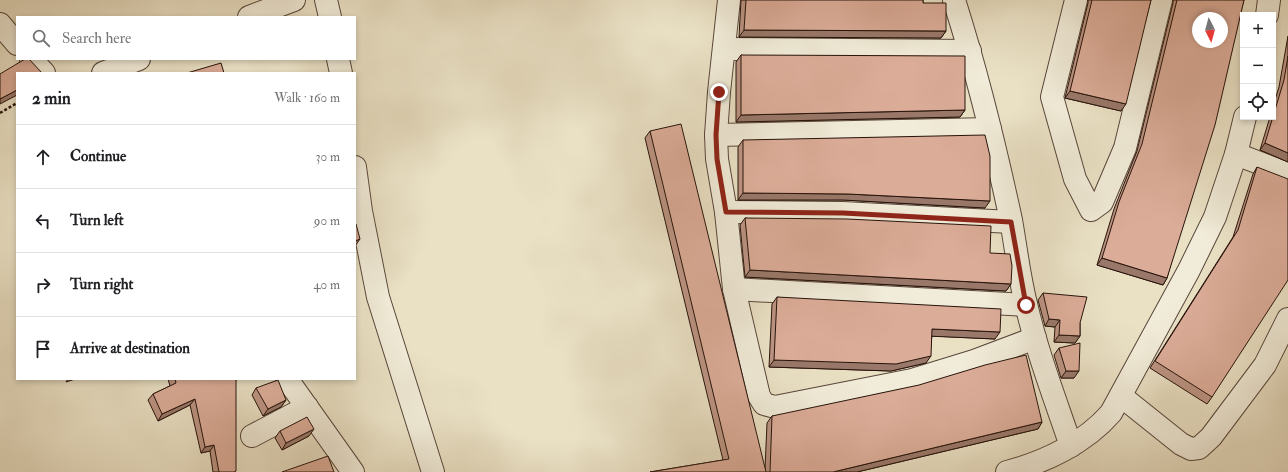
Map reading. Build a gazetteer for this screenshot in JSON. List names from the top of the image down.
{
  "north": "bottom",
  "page": {
    "map_buttons": ["+", "−"],
    "search": "Search here",
    "heading": ["2 min", "Walk · 160 m"],
    "list": [
      ["Continue", "30 m"],
      ["Turn left", "90 m"],
      ["Turn right", "40 m"],
      "Arrive at destination"
    ]
  }
}
